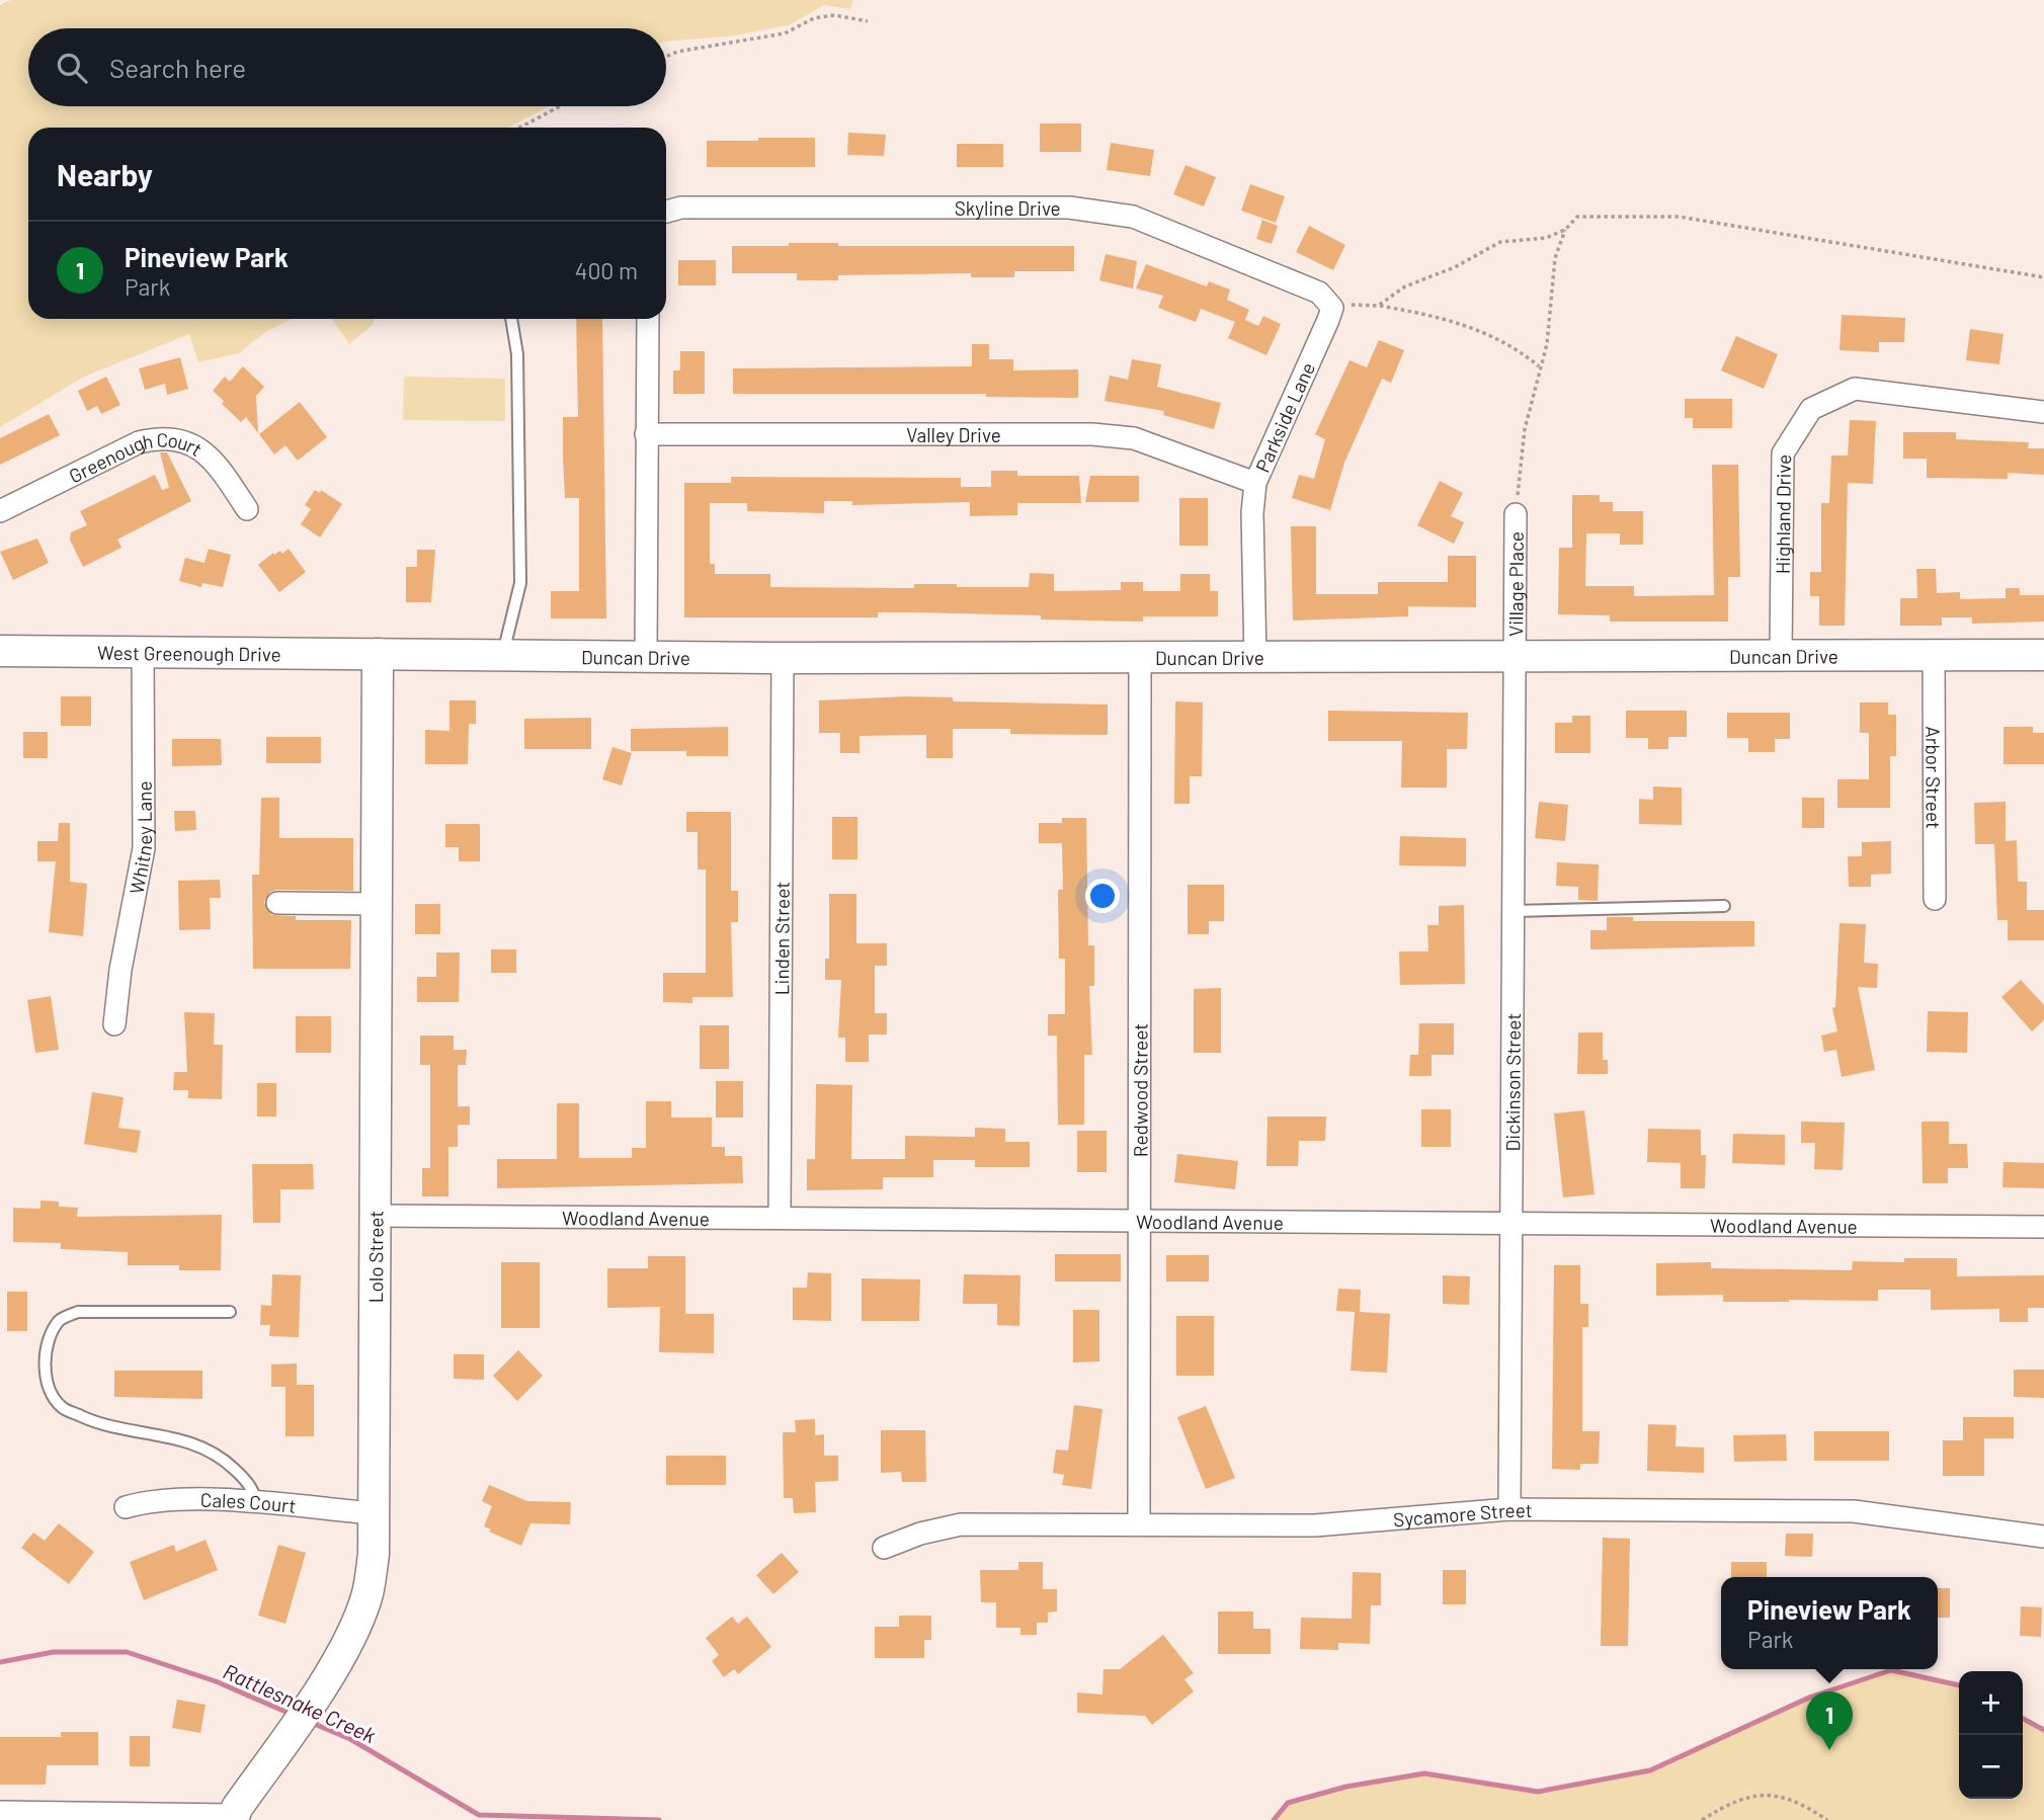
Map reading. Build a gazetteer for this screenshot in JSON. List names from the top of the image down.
{
  "streets": {
    "street": [
      "Skyline Drive",
      "Parkside Lane",
      "Valley Drive",
      "Greenough Court",
      "Highland Drive",
      "Village Place",
      "West Greenough Drive",
      "Duncan Drive",
      "Arbor Street",
      "Whitney Lane",
      "Linden Street",
      "Dickinson Street",
      "Redwood Street",
      "Woodland Avenue",
      "Lolo Street",
      "Cales Court",
      "Sycamore Street"
    ]
  },
  "crossings": [
    ["Skyline Drive", "Parkside Lane"],
    ["Parkside Lane", "Valley Drive"],
    ["Parkside Lane", "Duncan Drive"],
    ["Highland Drive", "Duncan Drive"],
    ["Village Place", "Duncan Drive"],
    ["Village Place", "Dickinson Street"],
    ["West Greenough Drive", "Duncan Drive"],
    ["West Greenough Drive", "Whitney Lane"],
    ["West Greenough Drive", "Lolo Street"],
    ["Duncan Drive", "Arbor Street"],
    ["Duncan Drive", "Linden Street"],
    ["Duncan Drive", "Dickinson Street"],
    ["Duncan Drive", "Redwood Street"],
    ["Duncan Drive", "Lolo Street"],
    ["Linden Street", "Woodland Avenue"],
    ["Dickinson Street", "Woodland Avenue"],
    ["Dickinson Street", "Sycamore Street"],
    ["Redwood Street", "Woodland Avenue"],
    ["Redwood Street", "Sycamore Street"],
    ["Woodland Avenue", "Lolo Street"],
    ["Lolo Street", "Cales Court"]
  ],
  "water": ["Rattlesnake Creek"],
  "page": {
    "search": "Search here",
    "heading": "Nearby",
    "list": [
      {
        "mark": "1",
        "name": "Pineview Park",
        "note": "Park",
        "value": "400 m"
      }
    ],
    "popup": ["Pineview Park", "Park"],
    "map_buttons": ["+", "−"],
    "pins": "1"
  }
}
